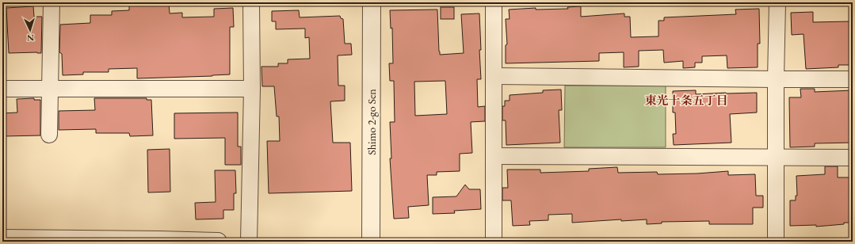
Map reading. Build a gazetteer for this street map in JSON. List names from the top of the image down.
{
  "streets": {
    "street": ["Shimo 2-go Sen"]
  },
  "districts": ["東光十条五丁目"],
  "north": "bottom"
}
